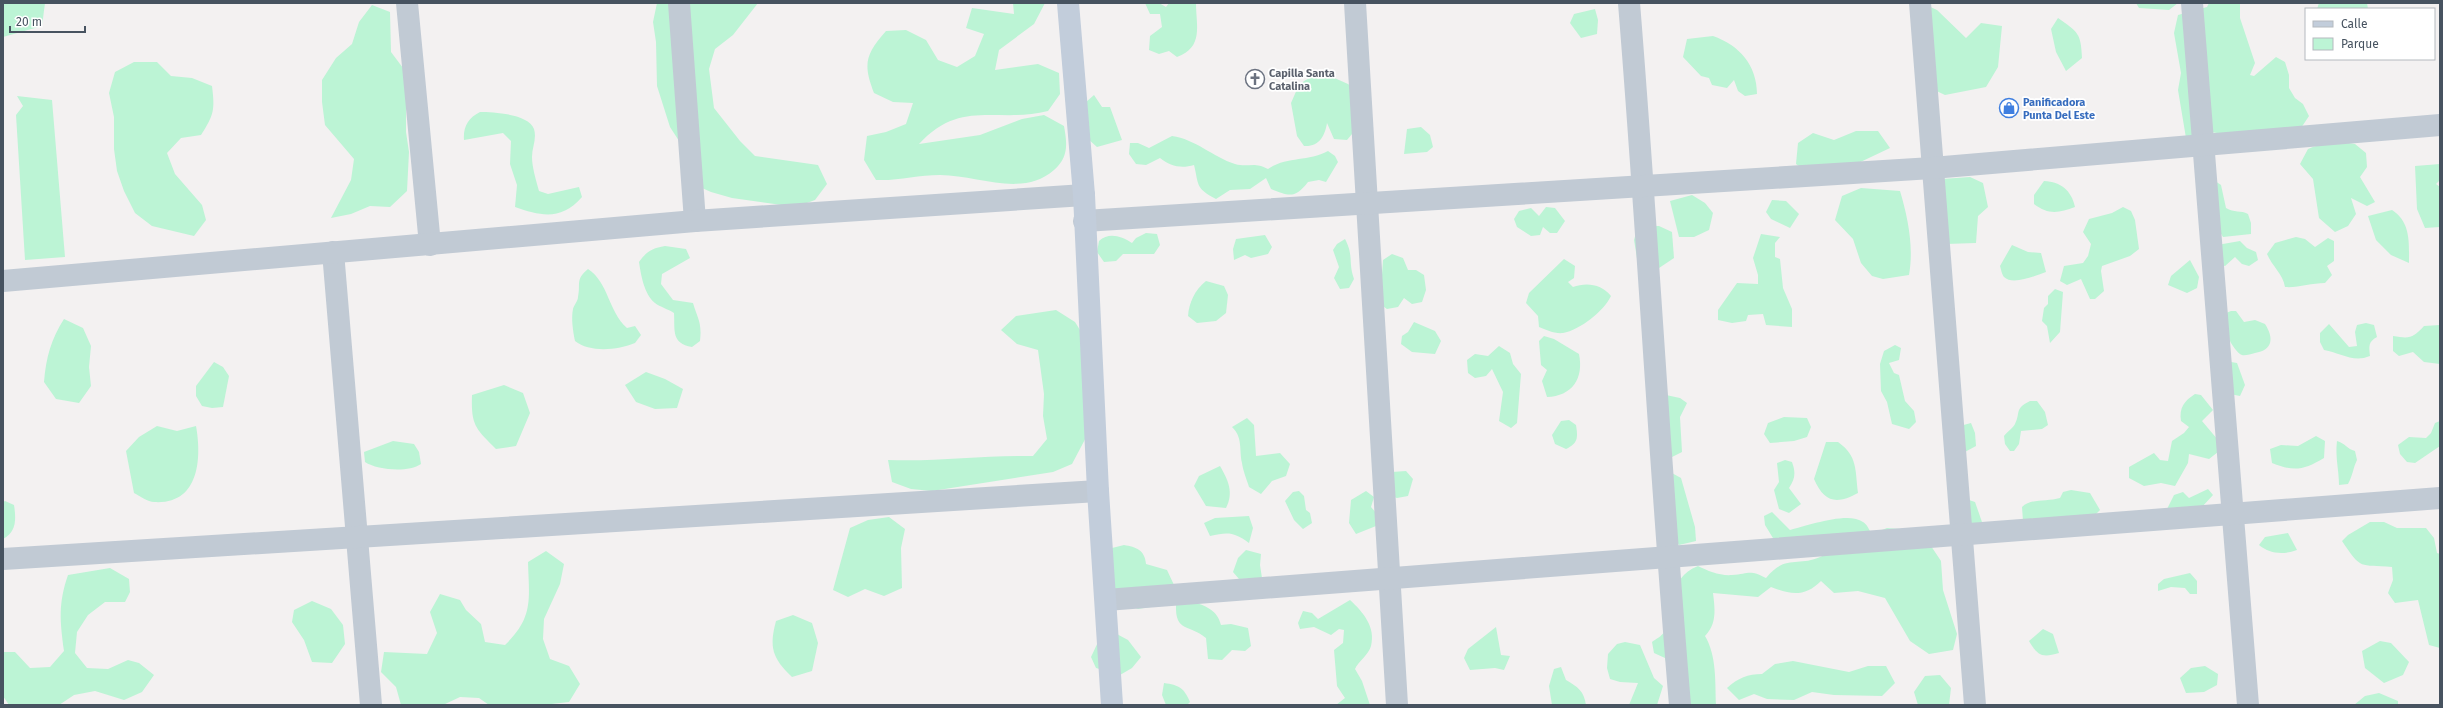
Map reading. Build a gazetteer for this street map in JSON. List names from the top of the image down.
{
  "places": {
    "church": ["Capilla Santa Catalina"],
    "shop": ["Panificadora Punta Del Este"]
  },
  "legend": ["Calle", "Parque"],
  "scale_bar": "20 m"
}
